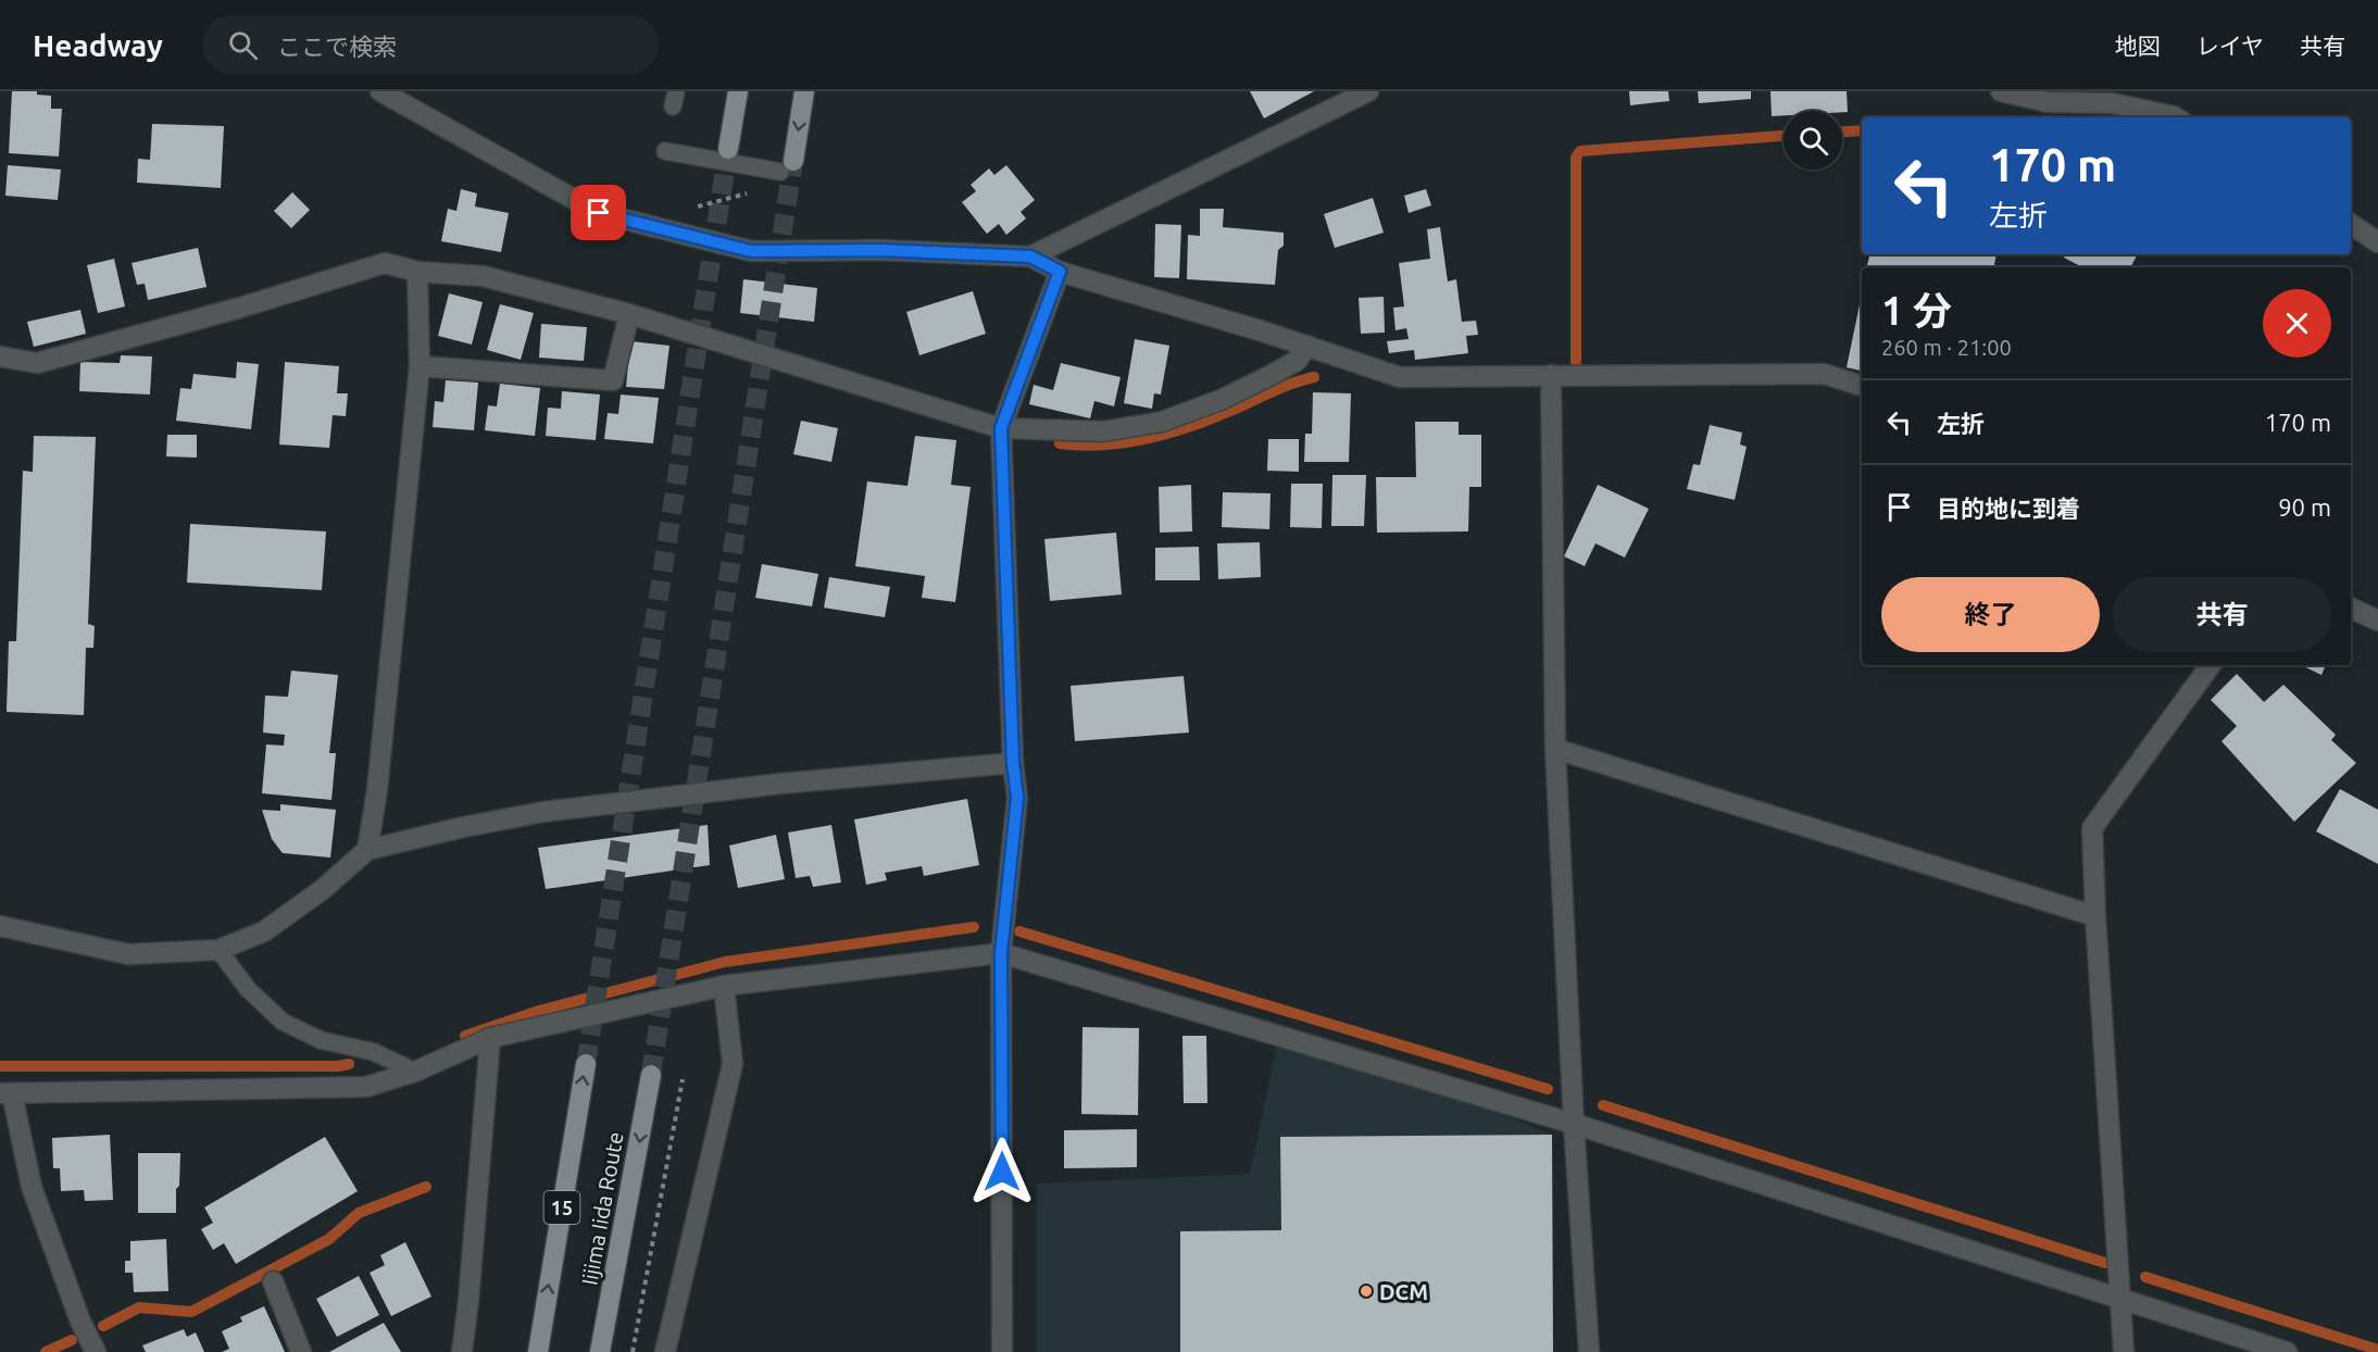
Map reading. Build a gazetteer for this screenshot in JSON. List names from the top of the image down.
{
  "streets": {
    "main road": ["15", "Iijima Iida Route"]
  },
  "places": ["DCM"],
  "page": {
    "header": "Headway",
    "search": "ここで検索",
    "nav": ["地図", "レイヤ", "共有"],
    "turn": ["170 m", "左折"],
    "heading": ["1 分", "260 m · 21:00"],
    "list": [
      {
        "name": "左折",
        "value": "170 m"
      },
      {
        "name": "目的地に到着",
        "value": "90 m"
      }
    ],
    "buttons": ["終了", "共有"]
  }
}
